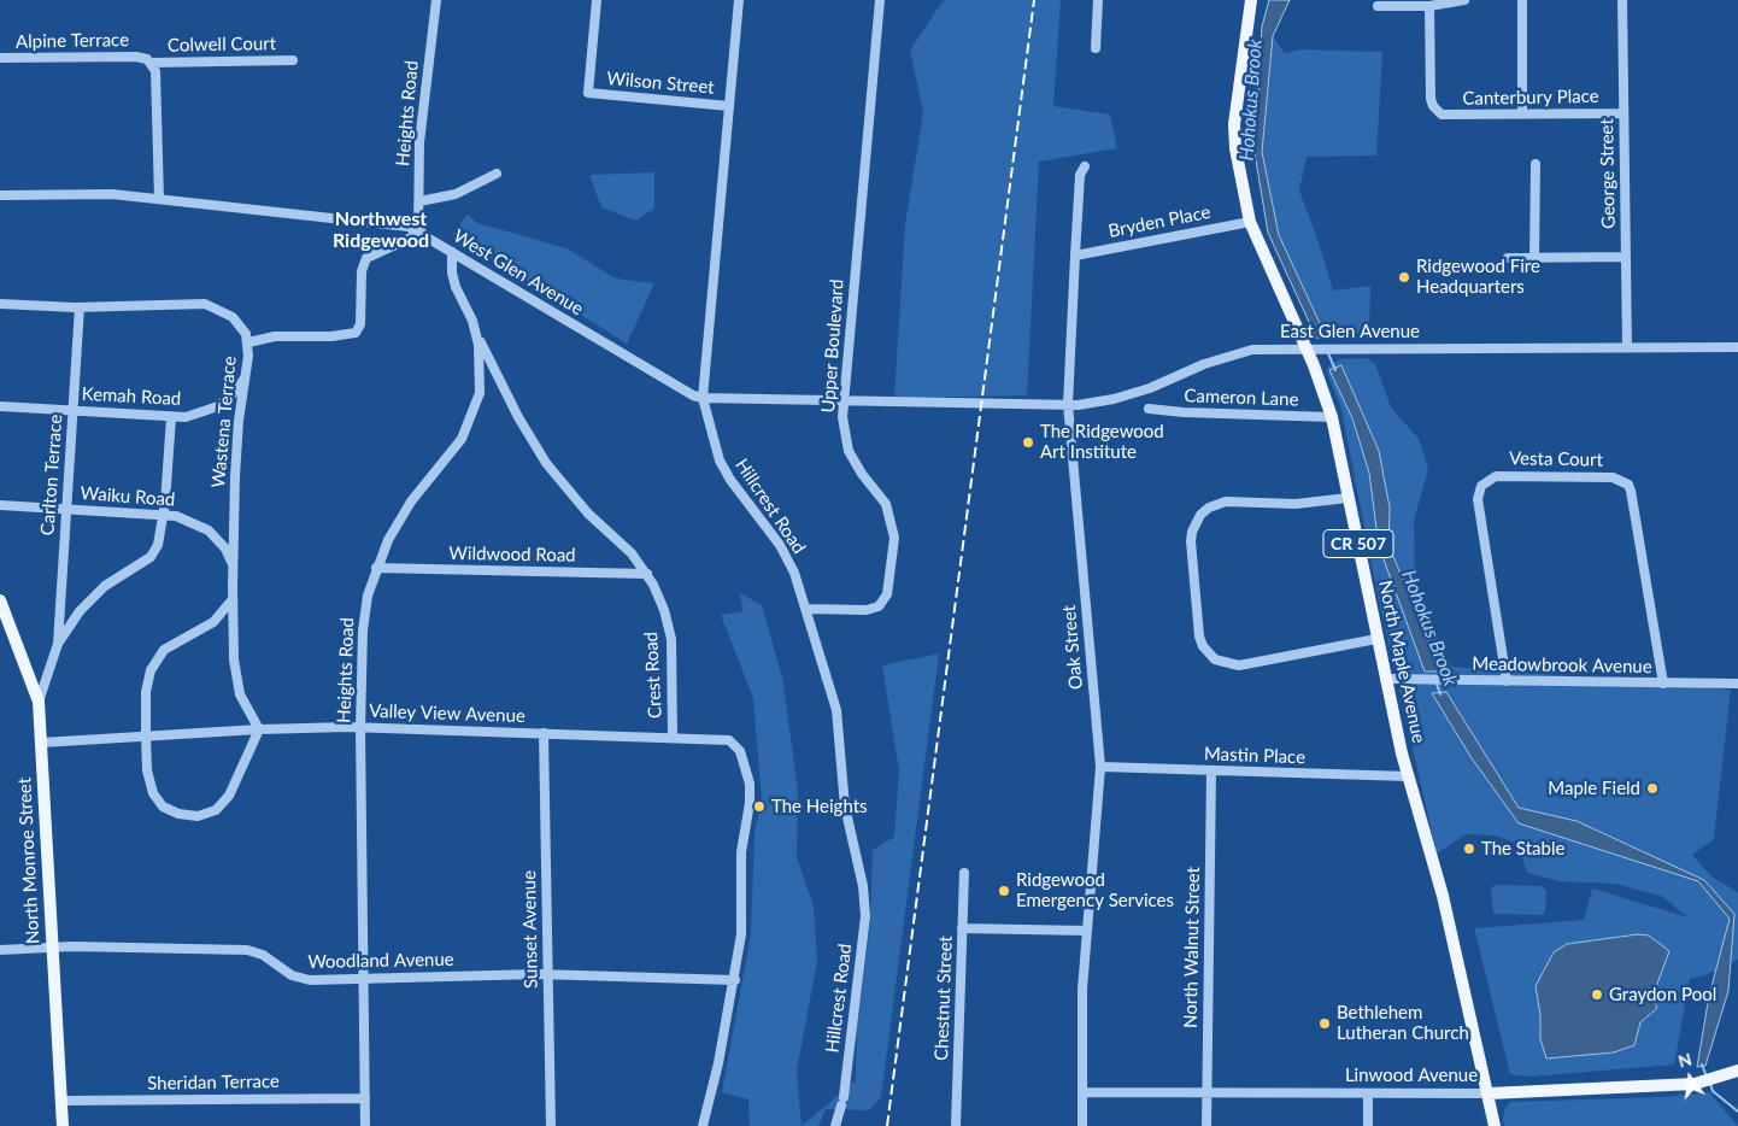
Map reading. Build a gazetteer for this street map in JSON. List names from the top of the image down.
{
  "streets": {
    "main road": [
      "CR 507",
      "North Maple Avenue",
      "North Monroe Street",
      "Linwood Avenue"
    ],
    "street": [
      "Alpine Terrace",
      "Colwell Court",
      "Wilson Street",
      "Canterbury Place",
      "Heights Road",
      "George Street",
      "Bryden Place",
      "West Glen Avenue",
      "East Glen Avenue",
      "Upper Boulevard",
      "Kemah Road",
      "Cameron Lane",
      "Wastena Terrace",
      "Vesta Court",
      "Carlton Terrace",
      "Waiku Road",
      "Hillcrest Road",
      "Wildwood Road",
      "Oak Street",
      "Meadowbrook Avenue",
      "Crest Road",
      "Valley View Avenue",
      "Mastin Place",
      "Sunset Avenue",
      "North Walnut Street",
      "Woodland Avenue",
      "Chestnut Street",
      "Sheridan Terrace"
    ]
  },
  "crossings": [
    ["Alpine Terrace", "Colwell Court"],
    ["Alpine Terrace", "West Glen Avenue"],
    ["Wilson Street", "Hillcrest Road"],
    ["Canterbury Place", "George Street"],
    ["Heights Road", "West Glen Avenue"],
    ["Heights Road", "Wildwood Road"],
    ["Heights Road", "Crest Road"],
    ["Heights Road", "Valley View Avenue"],
    ["Heights Road", "Woodland Avenue"],
    ["Heights Road", "Sheridan Terrace"],
    ["George Street", "East Glen Avenue"],
    ["Bryden Place", "Oak Street"],
    ["Bryden Place", "North Maple Avenue"],
    ["West Glen Avenue", "East Glen Avenue"],
    ["West Glen Avenue", "Upper Boulevard"],
    ["West Glen Avenue", "Hillcrest Road"],
    ["East Glen Avenue", "Oak Street"],
    ["East Glen Avenue", "North Maple Avenue"],
    ["Upper Boulevard", "Hillcrest Road"],
    ["Kemah Road", "Wastena Terrace"],
    ["Kemah Road", "Carlton Terrace"],
    ["Cameron Lane", "North Maple Avenue"],
    ["Wastena Terrace", "Carlton Terrace"],
    ["Wastena Terrace", "Waiku Road"],
    ["Wastena Terrace", "Valley View Avenue"],
    ["Vesta Court", "Meadowbrook Avenue"],
    ["Carlton Terrace", "Waiku Road"],
    ["Wildwood Road", "Crest Road"],
    ["Oak Street", "Mastin Place"],
    ["Oak Street", "Linwood Avenue"],
    ["North Maple Avenue", "Meadowbrook Avenue"],
    ["North Maple Avenue", "Mastin Place"],
    ["North Maple Avenue", "Linwood Avenue"],
    ["Crest Road", "Valley View Avenue"],
    ["Crest Road", "Woodland Avenue"],
    ["Valley View Avenue", "North Monroe Street"],
    ["Valley View Avenue", "Sunset Avenue"],
    ["Mastin Place", "North Walnut Street"],
    ["North Monroe Street", "Woodland Avenue"],
    ["North Monroe Street", "Sheridan Terrace"],
    ["Sunset Avenue", "Woodland Avenue"],
    ["North Walnut Street", "Linwood Avenue"]
  ],
  "districts": ["Northwest Ridgewood"],
  "water": ["Hohokus Brook"],
  "places": [
    "Ridgewood Fire Headquarters",
    "The Ridgewood Art Institute",
    "Maple Field",
    "The Heights",
    "The Stable",
    "Ridgewood Emergency Services",
    "Graydon Pool",
    "Bethlehem Lutheran Church"
  ],
  "north": "top"
}
